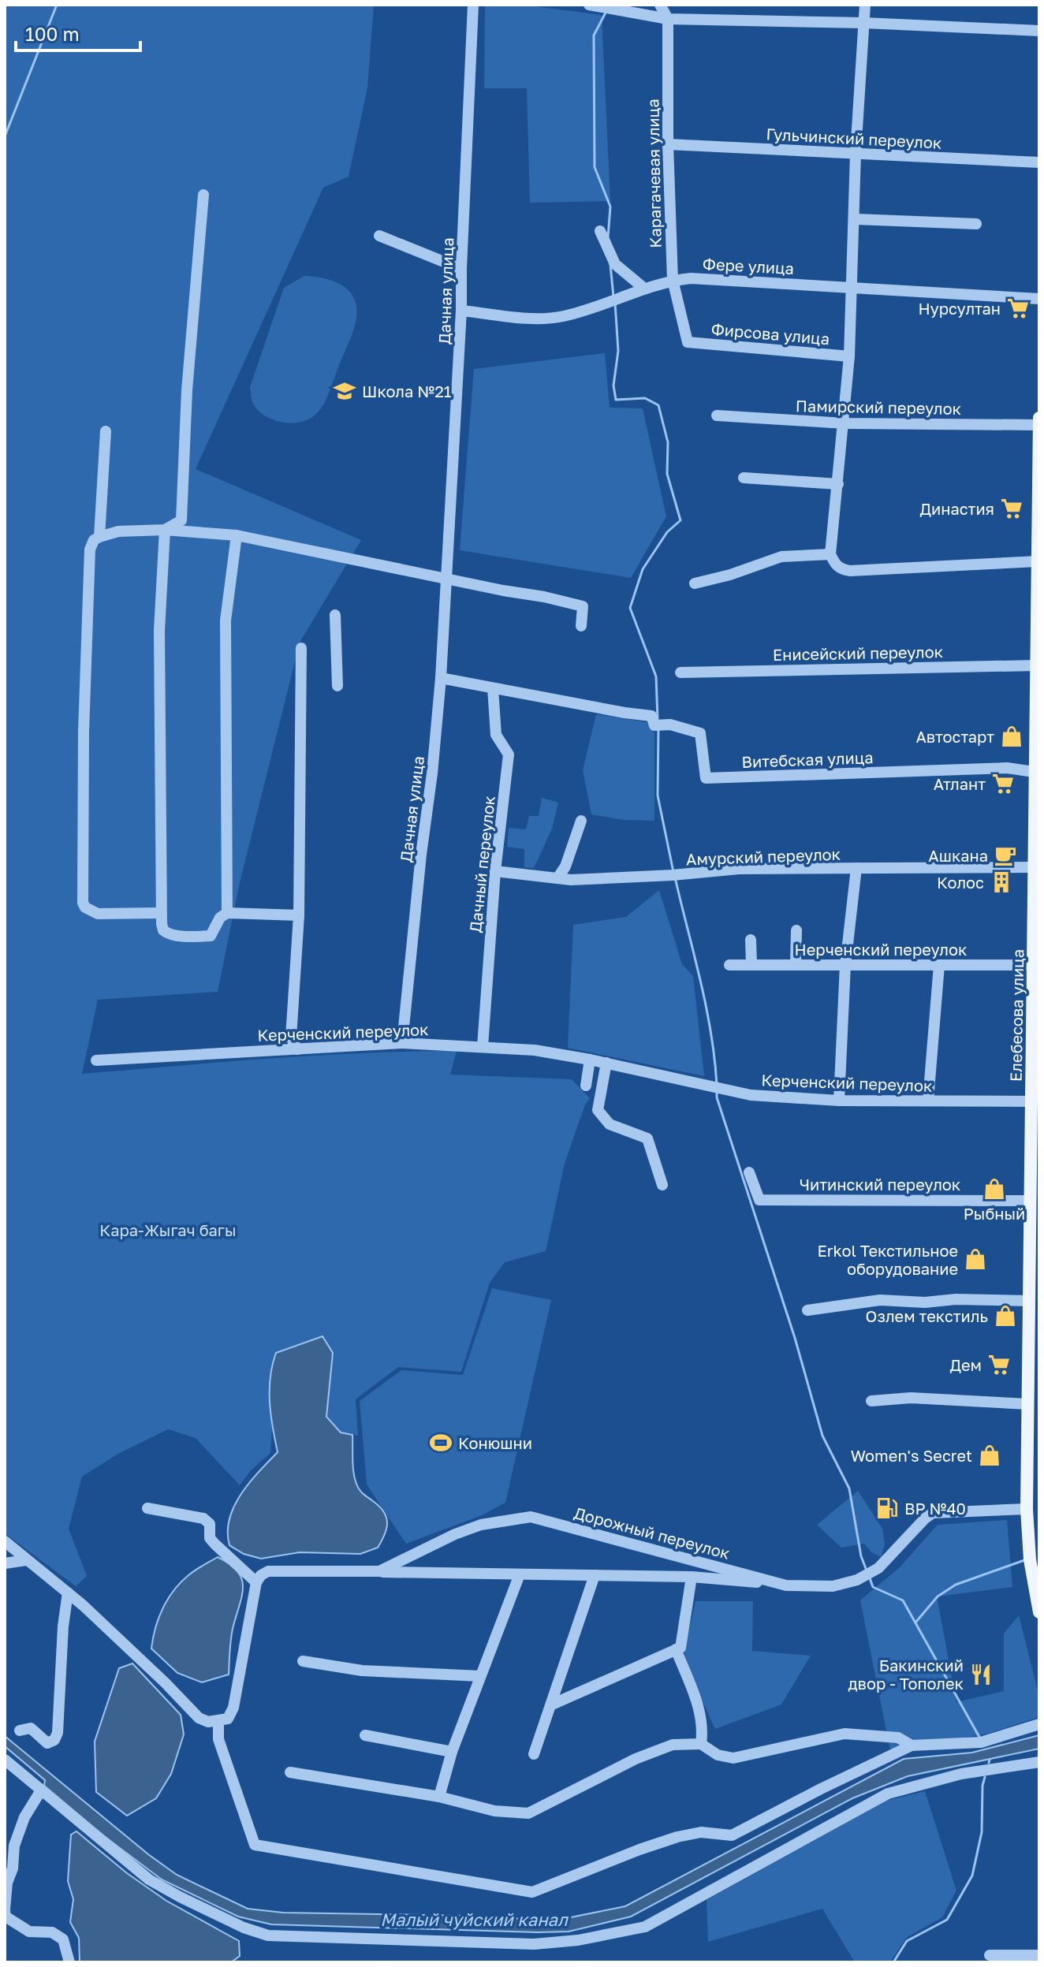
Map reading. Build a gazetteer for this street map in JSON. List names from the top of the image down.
{
  "streets": {
    "main road": ["Елебесова улица"],
    "street": [
      "Гульчинский переулок",
      "Карагачевая улица",
      "Фере улица",
      "Дачная улица",
      "Фирсова улица",
      "Памирский переулок",
      "Енисейский переулок",
      "Витебская улица",
      "Амурский переулок",
      "Дачный переулок",
      "Нерченский переулок",
      "Керченский переулок",
      "Читинский переулок",
      "Дорожный переулок"
    ]
  },
  "crossings": [
    ["Гульчинский переулок", "Карагачевая улица"],
    ["Гульчинский переулок", "Фирсова улица"],
    ["Карагачевая улица", "Фере улица"],
    ["Карагачевая улица", "Фирсова улица"],
    ["Фере улица", "Дачная улица"],
    ["Фере улица", "Фирсова улица"],
    ["Дачная улица", "Керченский переулок"],
    ["Фирсова улица", "Памирский переулок"],
    ["Памирский переулок", "Елебесова улица"],
    ["Енисейский переулок", "Елебесова улица"],
    ["Витебская улица", "Дачный переулок"],
    ["Витебская улица", "Елебесова улица"],
    ["Амурский переулок", "Дачный переулок"],
    ["Амурский переулок", "Елебесова улица"],
    ["Дачный переулок", "Керченский переулок"],
    ["Нерченский переулок", "Елебесова улица"],
    ["Елебесова улица", "Керченский переулок"],
    ["Елебесова улица", "Читинский переулок"],
    ["Елебесова улица", "Дорожный переулок"]
  ],
  "water": ["Малый чуйский канал"],
  "parks": ["Кара-Жыгач багы"],
  "places": {
    "supermarket": [
      "Нурсултан",
      "Династия",
      "Атлант",
      "Дем"
    ],
    "school or university": ["Школа №21"],
    "shop": [
      "Автостарт",
      "Рыбный",
      "Erkol Текстильное оборудование",
      "Озлем текстиль",
      "Women's Secret"
    ],
    "cafe": ["Ашкана"],
    "building": ["Колос"],
    "sports": ["Конюшни"],
    "fuel station": ["BP №40"],
    "restaurant": ["Бакинский двор - Тополек"]
  },
  "scale_bar": "100 m"
}
